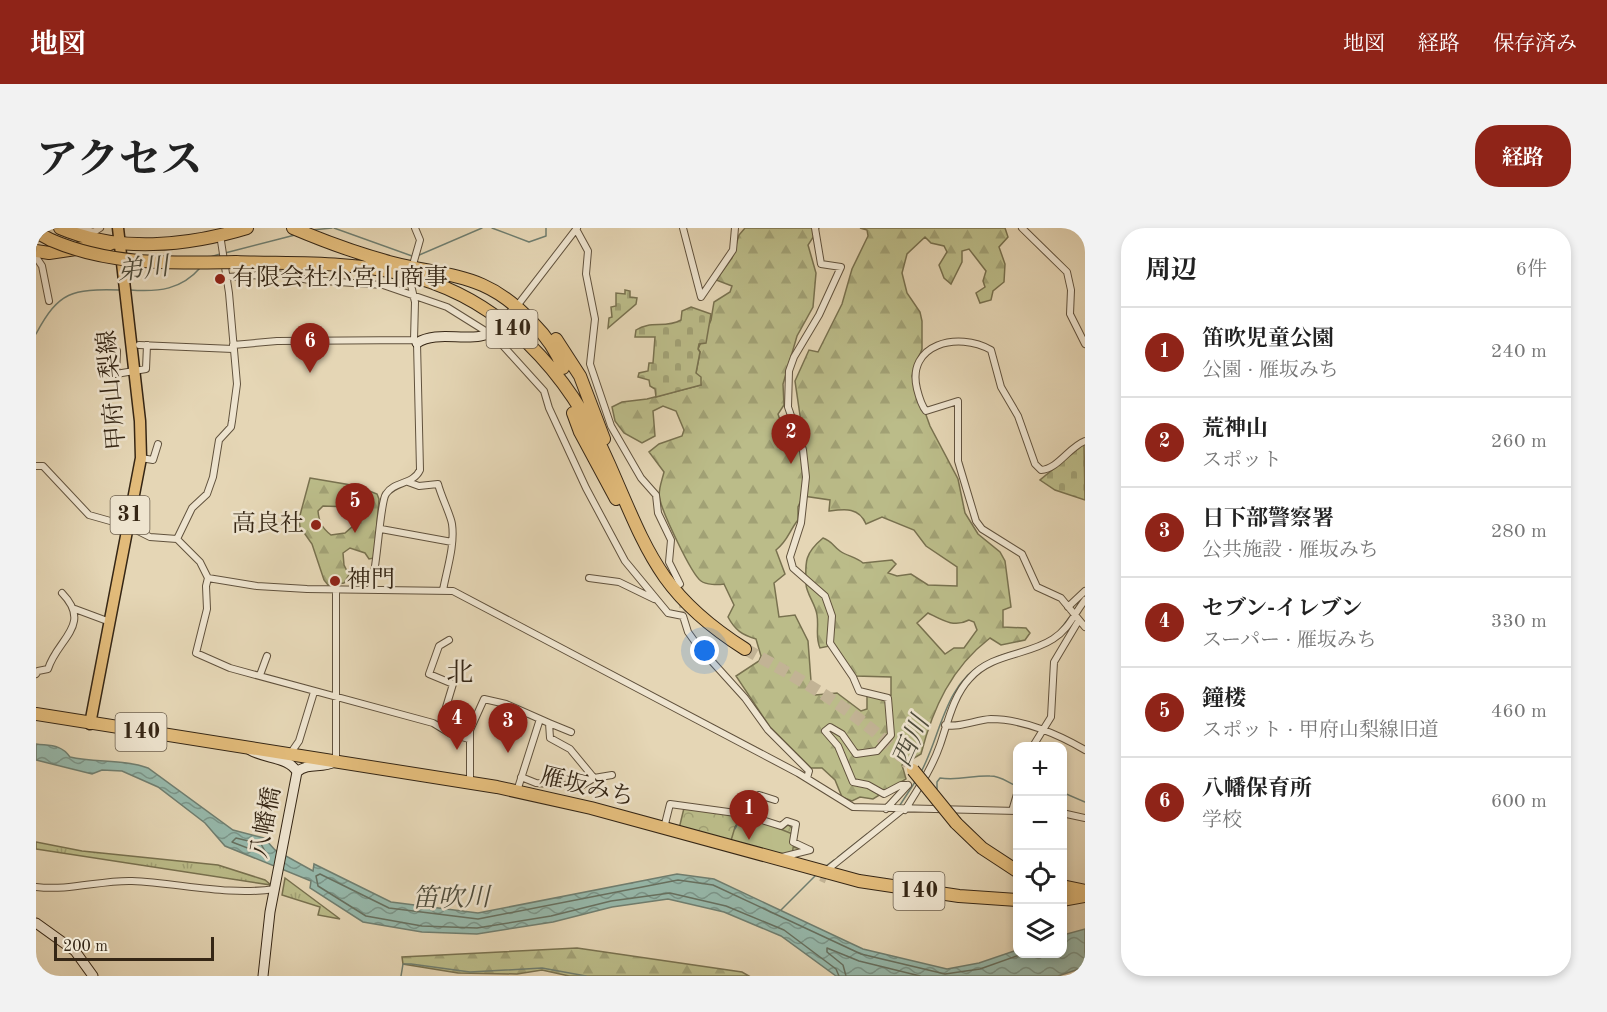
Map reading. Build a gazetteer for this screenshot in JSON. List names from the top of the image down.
{
  "streets": {
    "highway": ["140", "雁坂みち"],
    "main road": ["甲府山梨線", "31", "八幡橋"]
  },
  "crossings": [
    ["甲府山梨線", "雁坂みち"]
  ],
  "districts": ["北"],
  "water": ["弟川", "西川", "笛吹川"],
  "places": ["有限会社小宮山商事", "高良社", "神門"],
  "scale_bar": "200 m",
  "page": {
    "header": "地図",
    "nav": ["地図", "経路", "保存済み"],
    "title": "アクセス",
    "buttons": "経路",
    "heading": ["周辺", "6件"],
    "list": [
      {
        "mark": "1",
        "name": "笛吹児童公園",
        "note": "公園 · 雁坂みち",
        "value": "240 m"
      },
      {
        "mark": "2",
        "name": "荒神山",
        "note": "スポット",
        "value": "260 m"
      },
      {
        "mark": "3",
        "name": "日下部警察署",
        "note": "公共施設 · 雁坂みち",
        "value": "280 m"
      },
      {
        "mark": "4",
        "name": "セブン-イレブン",
        "note": "スーパー · 雁坂みち",
        "value": "330 m"
      },
      {
        "mark": "5",
        "name": "鐘楼",
        "note": "スポット · 甲府山梨線旧道",
        "value": "460 m"
      },
      {
        "mark": "6",
        "name": "八幡保育所",
        "note": "学校",
        "value": "600 m"
      }
    ],
    "pins": [
      "6",
      "2",
      "5",
      "4",
      "3",
      "1"
    ],
    "map_buttons": ["+", "−"],
    "scale": "200 m"
  }
}
